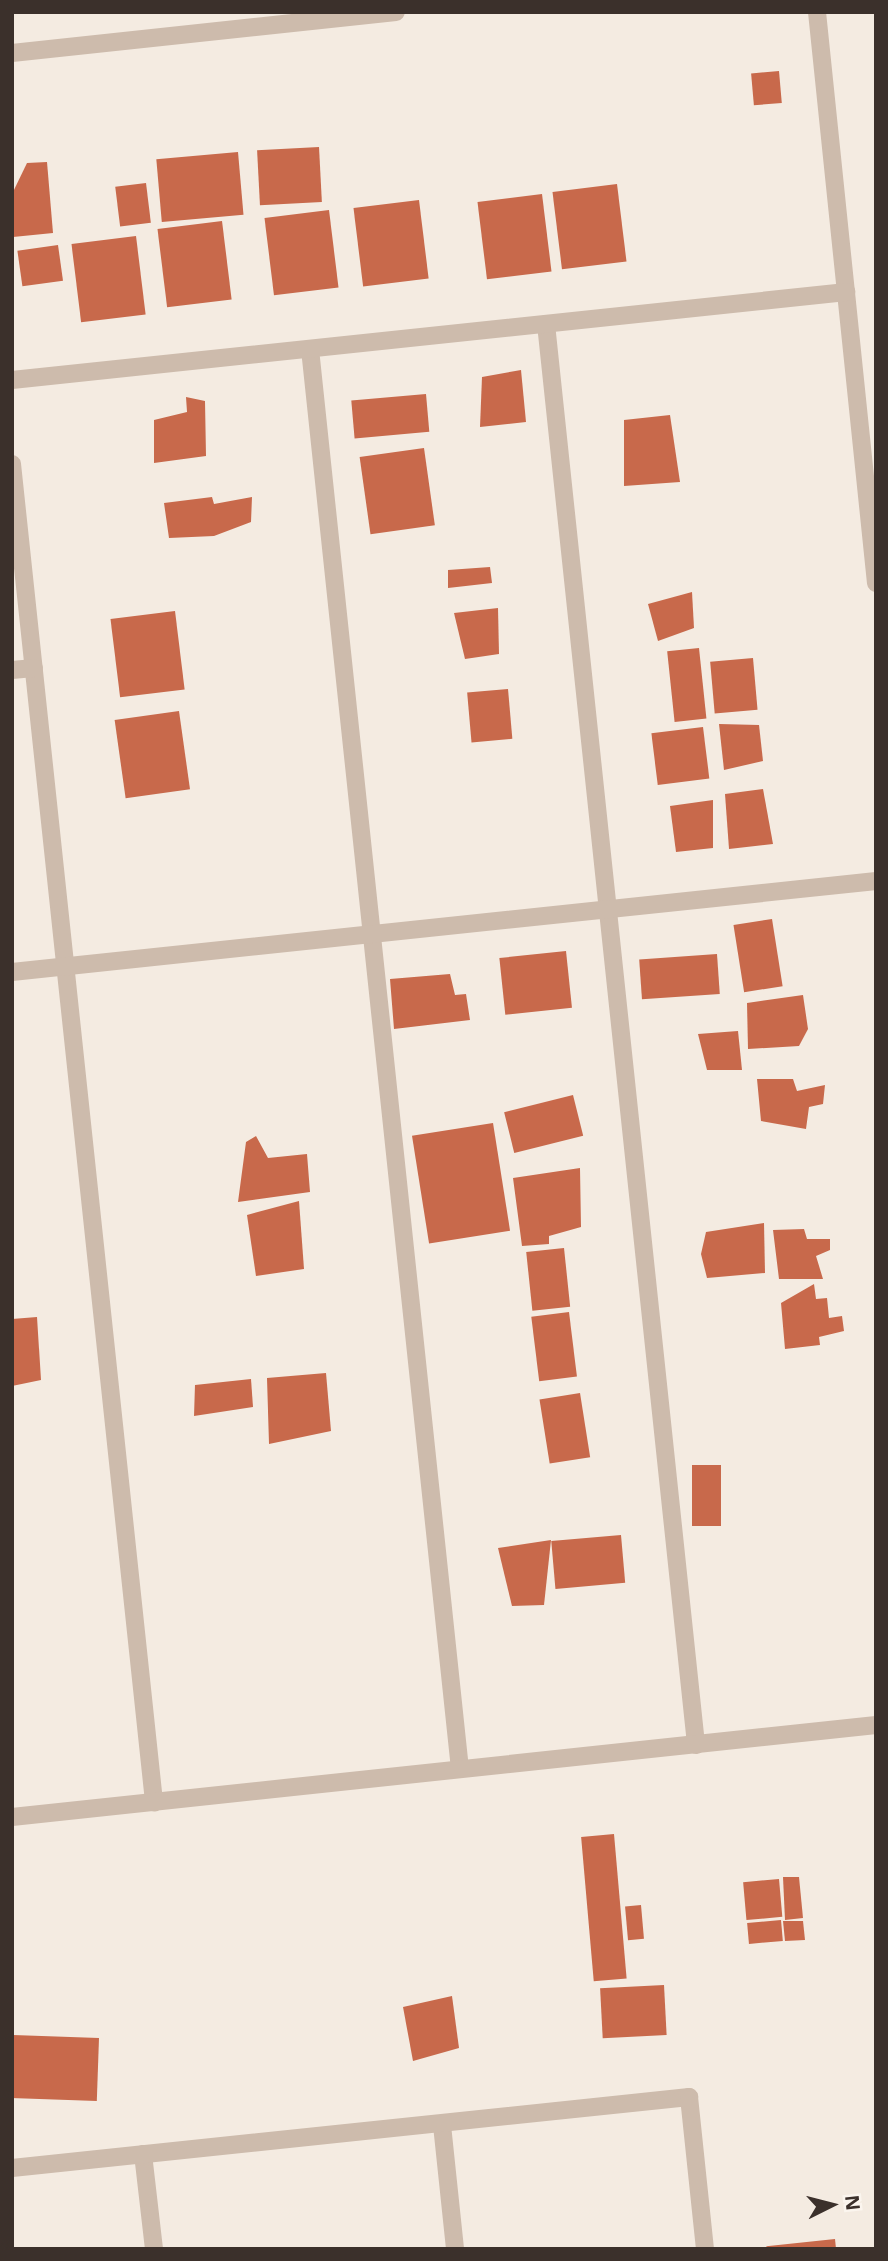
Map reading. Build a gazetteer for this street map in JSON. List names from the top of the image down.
{
  "north": "right"
}
